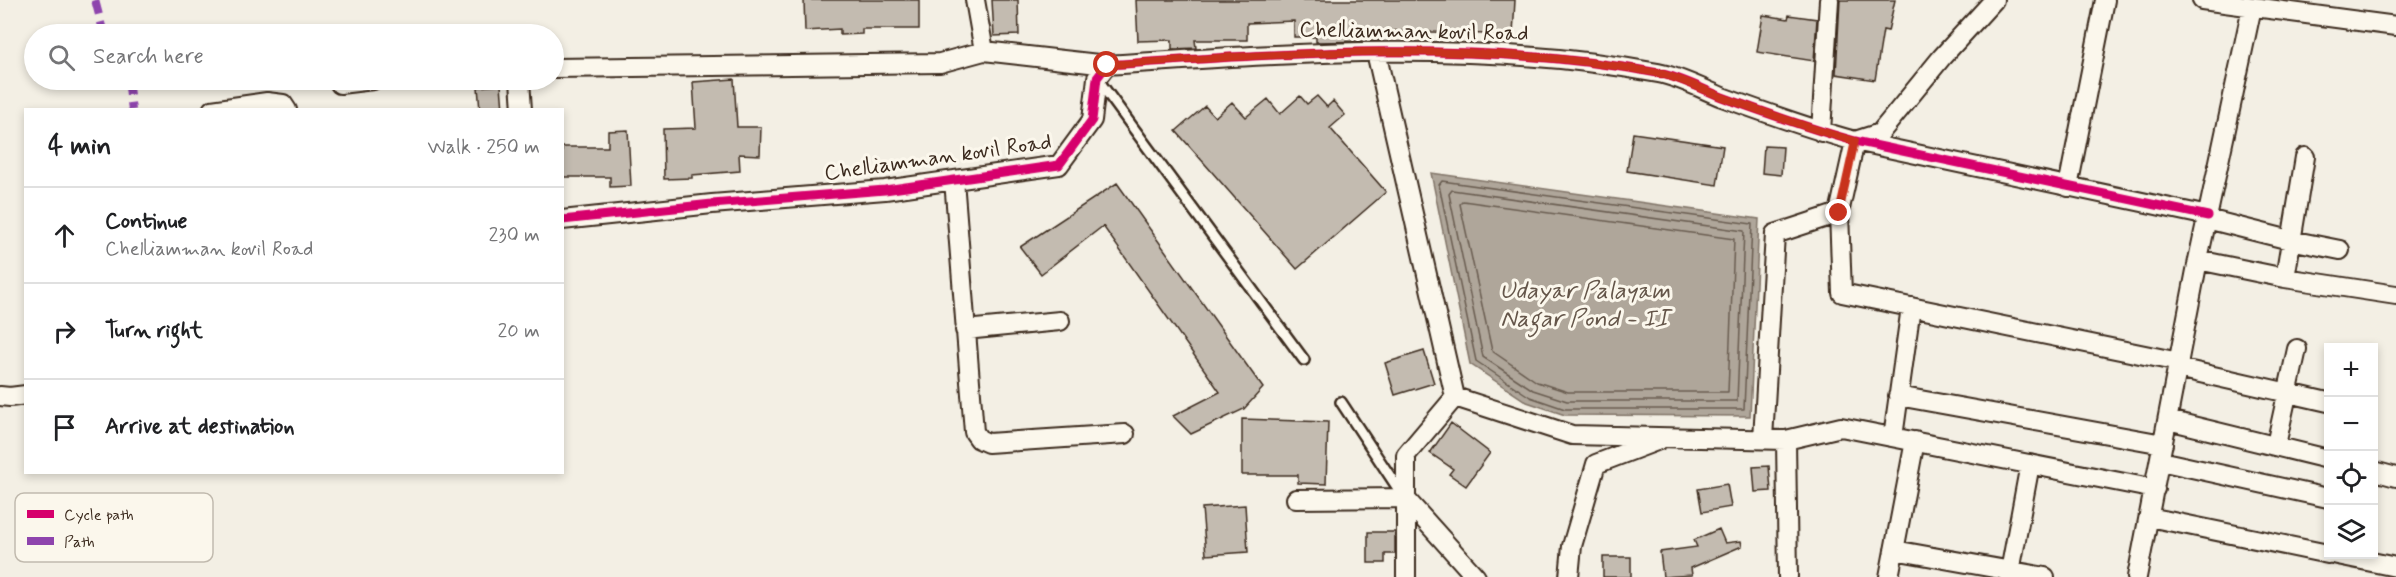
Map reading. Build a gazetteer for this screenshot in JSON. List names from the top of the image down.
{
  "streets": {
    "street": ["Chelliamman kovil Road"]
  },
  "water": ["Udayar Palayam Nagar Pond - II"],
  "legend": ["Cycle path", "Path"],
  "page": {
    "search": "Search here",
    "heading": ["4 min", "Walk · 250 m"],
    "list": [
      ["Continue", "Chelliamman kovil Road", "230 m"],
      ["Turn right", "20 m"],
      "Arrive at destination"
    ],
    "map_buttons": ["+", "−"]
  }
}
